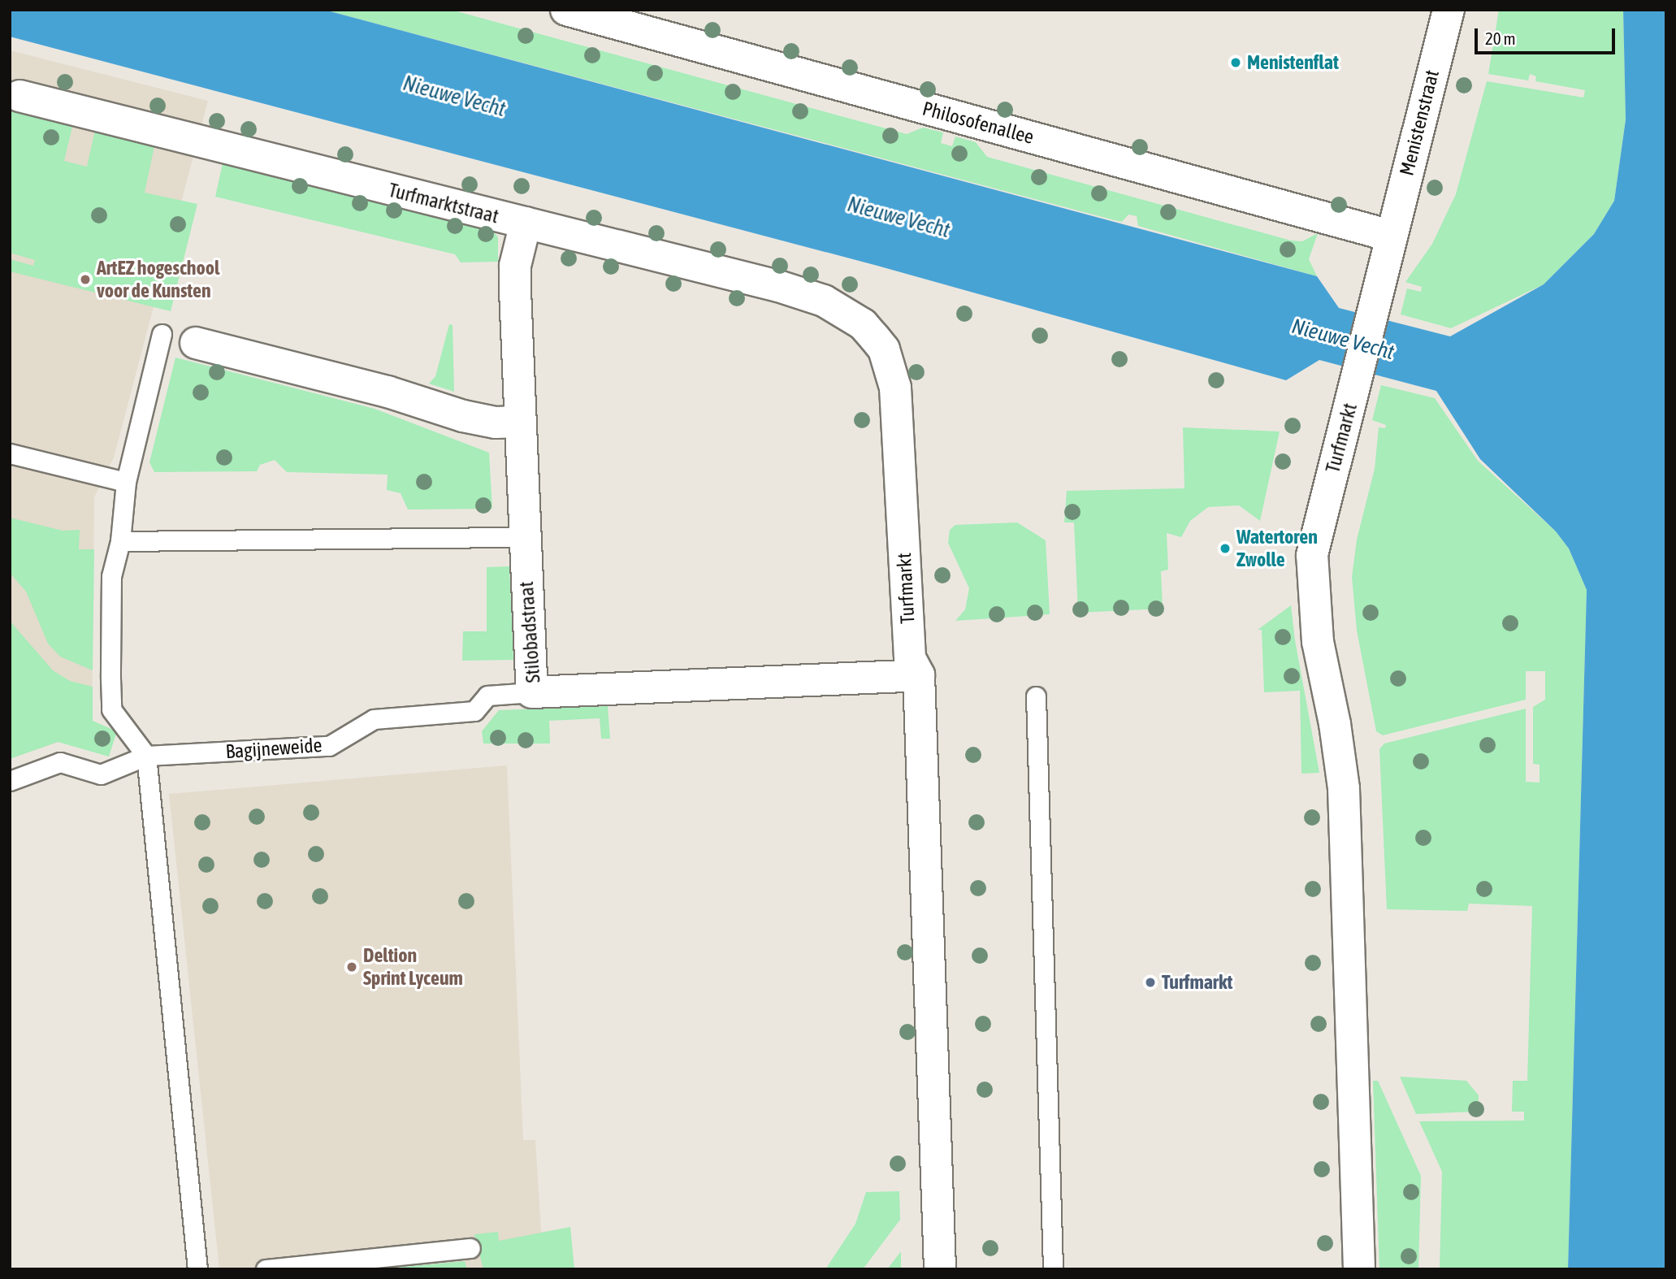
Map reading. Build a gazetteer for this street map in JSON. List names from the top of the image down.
{
  "streets": {
    "street": [
      "Philosofenallee",
      "Menistenstraat",
      "Turfmarktstraat",
      "Turfmarkt",
      "Stilobadstraat"
    ],
    "lane": ["Bagijneweide"]
  },
  "crossings": [
    ["Philosofenallee", "Menistenstraat"],
    ["Philosofenallee", "Turfmarkt"],
    ["Menistenstraat", "Turfmarkt"],
    ["Turfmarktstraat", "Turfmarkt"],
    ["Turfmarktstraat", "Stilobadstraat"],
    ["Turfmarkt", "Stilobadstraat"],
    ["Stilobadstraat", "Bagijneweide"]
  ],
  "water": ["Nieuwe Vecht"],
  "places": [
    "Menistenflat",
    "ArtEZ hogeschool voor de Kunsten",
    "Watertoren Zwolle",
    "Deltion Sprint Lyceum",
    "Turfmarkt"
  ],
  "scale_bar": "20 m"
}
